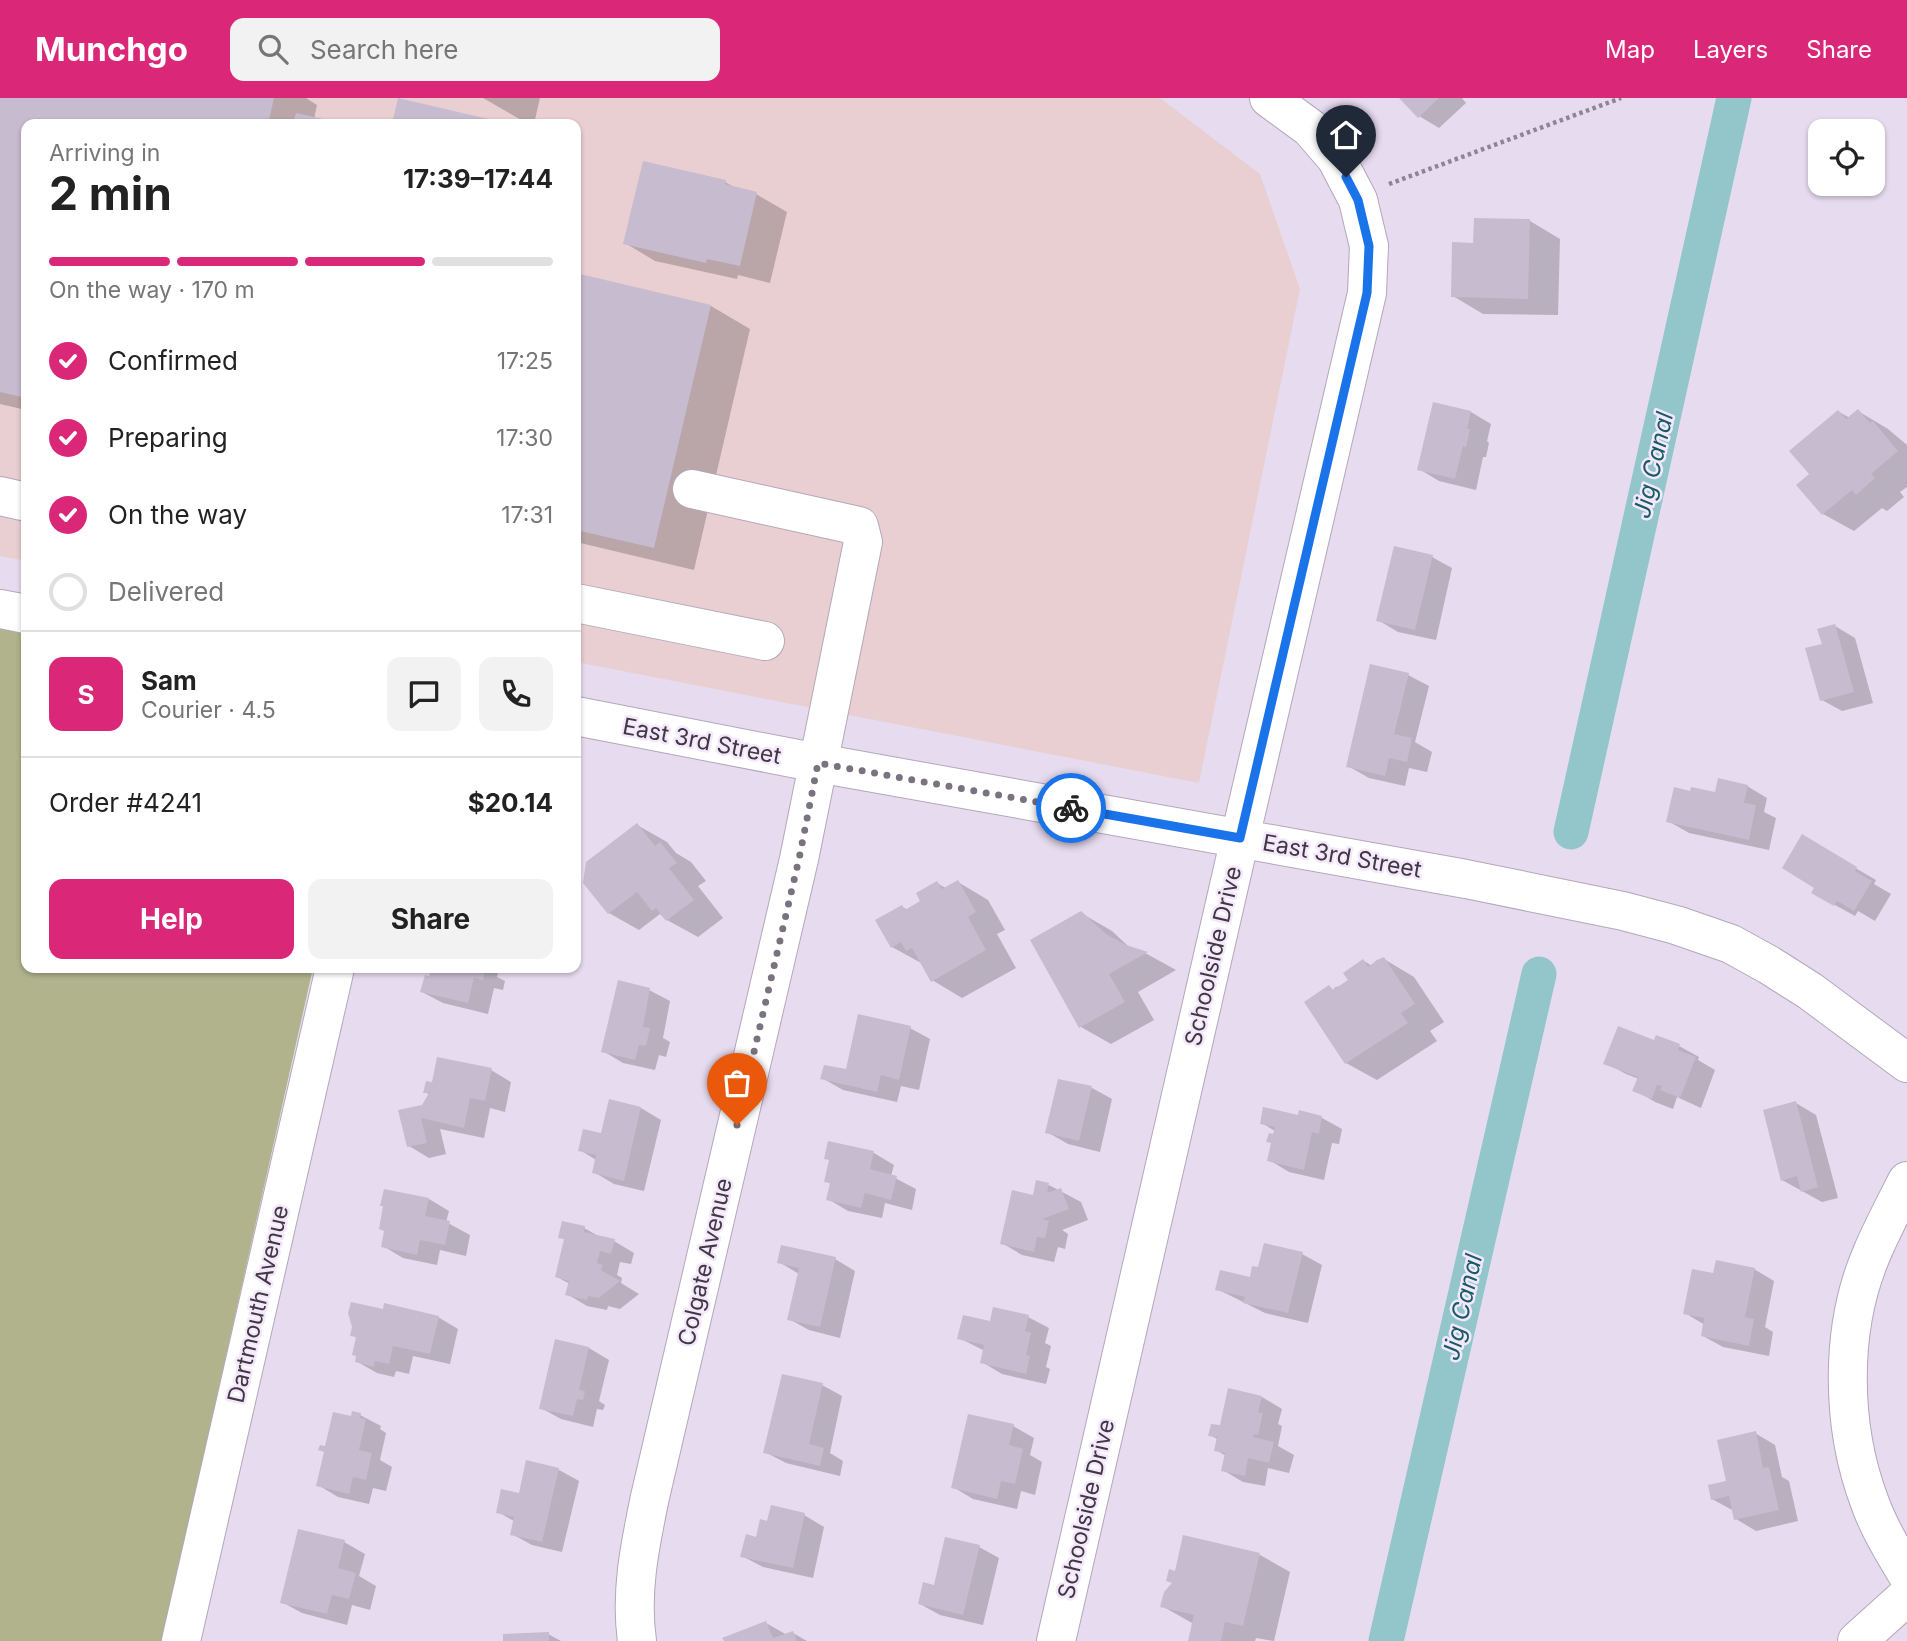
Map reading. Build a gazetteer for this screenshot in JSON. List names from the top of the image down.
{
  "streets": {
    "street": [
      "East 3rd Street",
      "Schoolside Drive",
      "Colgate Avenue",
      "Dartmouth Avenue"
    ]
  },
  "crossings": [
    ["East 3rd Street", "Schoolside Drive"],
    ["East 3rd Street", "Colgate Avenue"]
  ],
  "water": ["Jig Canal"],
  "page": {
    "header": "Munchgo",
    "search": "Search here",
    "nav": ["Map", "Layers", "Share"],
    "heading": ["2 min", "Arriving in", "17:39–17:44"],
    "panel": [
      "Sam",
      "Courier · 4.5",
      "Order #4241",
      "$20.14"
    ],
    "bar": "On the way · 170 m",
    "list": [
      ["Confirmed", "17:25"],
      ["Preparing", "17:30"],
      ["On the way", "17:31"],
      "Delivered"
    ],
    "round": "S",
    "buttons": ["Help", "Share"]
  }
}
